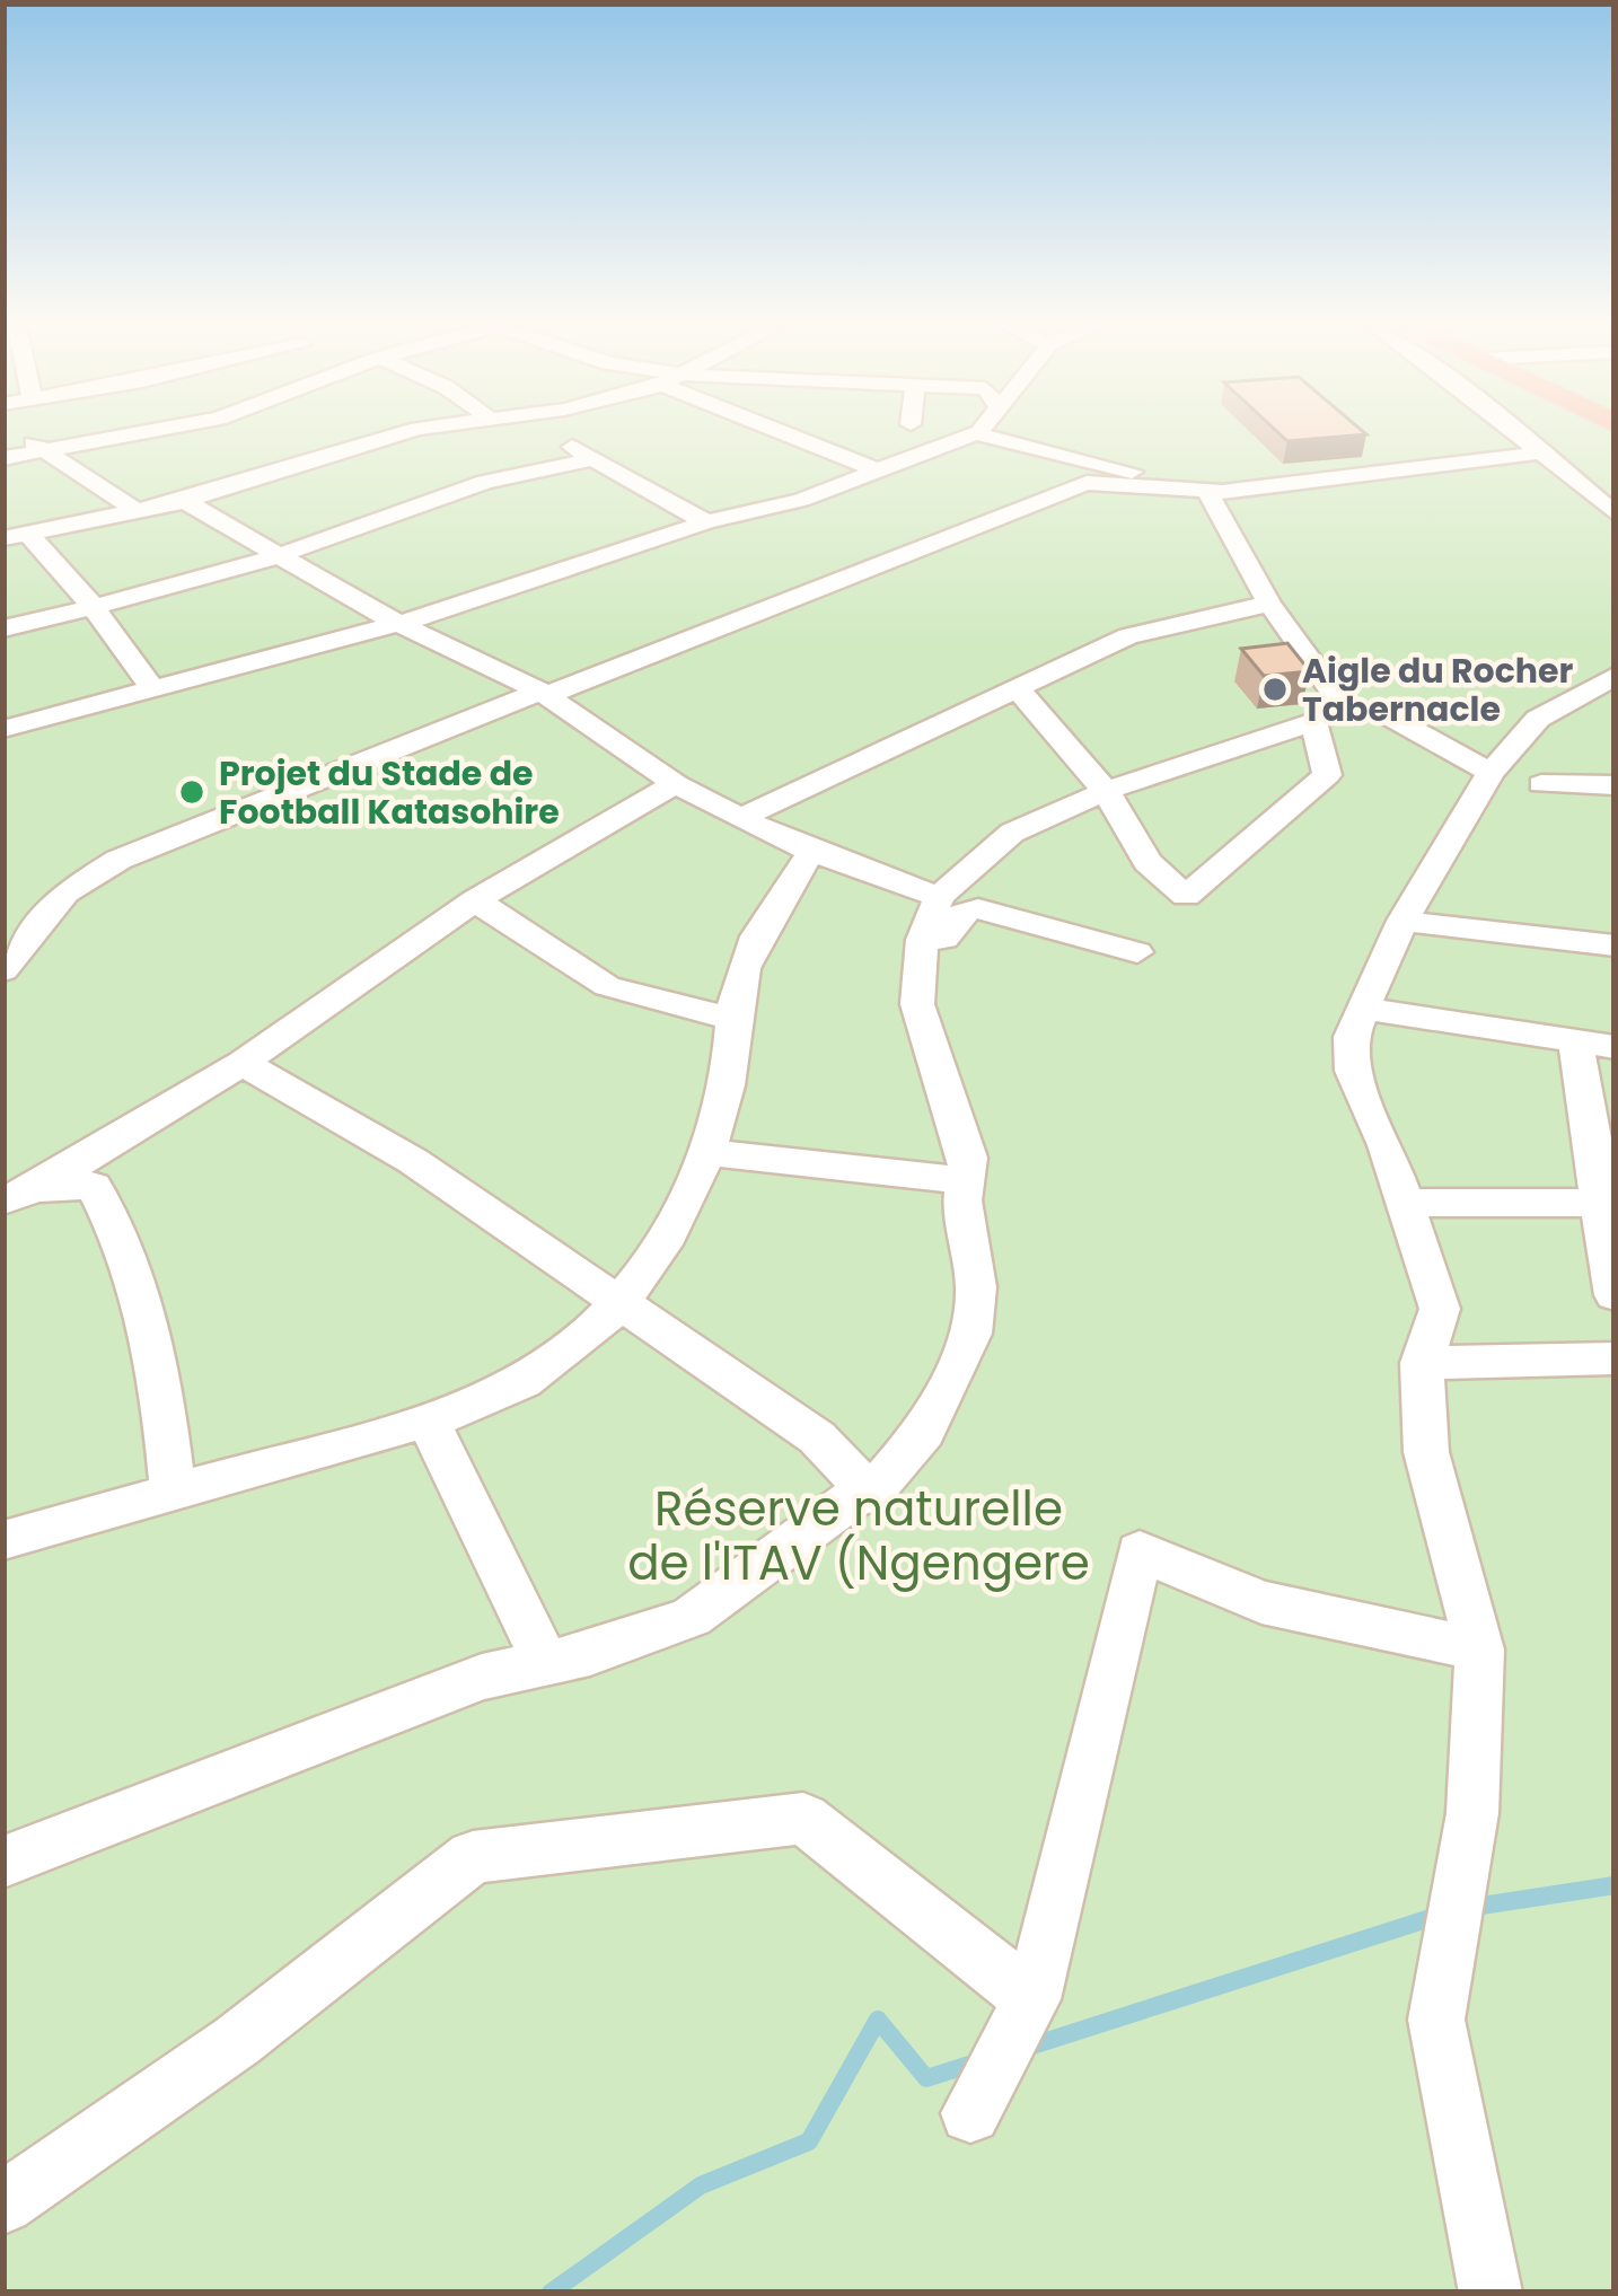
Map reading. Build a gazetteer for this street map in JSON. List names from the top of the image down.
{
  "parks": ["Réserve naturelle de l'ITAV (Ngengere"],
  "places": ["Aigle du Rocher Tabernacle", "Projet du Stade de Football Katasohire"]
}
